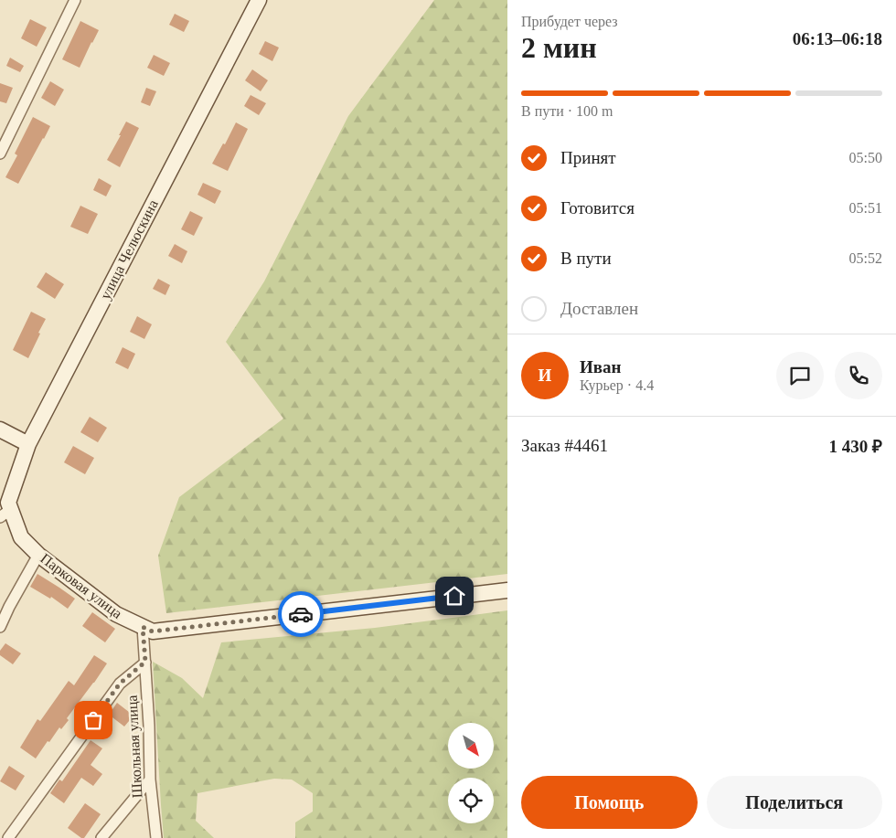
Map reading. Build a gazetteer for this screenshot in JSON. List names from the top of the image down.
{
  "streets": {
    "street": ["улица Челюскина", "Парковая улица", "Школьная улица"]
  },
  "crossings": [
    ["улица Челюскина", "Парковая улица"],
    ["Парковая улица", "Школьная улица"]
  ],
  "north": "bottom right",
  "page": {
    "heading": ["2 мин", "Прибудет через", "06:13–06:18"],
    "panel": [
      "Иван",
      "Курьер · 4.4",
      "Заказ #4461",
      "1 430 ₽"
    ],
    "bar": "В пути · 100 m",
    "list": [
      ["Принят", "05:50"],
      ["Готовится", "05:51"],
      ["В пути", "05:52"],
      "Доставлен"
    ],
    "round": "И",
    "buttons": ["Помощь", "Поделиться"]
  }
}
